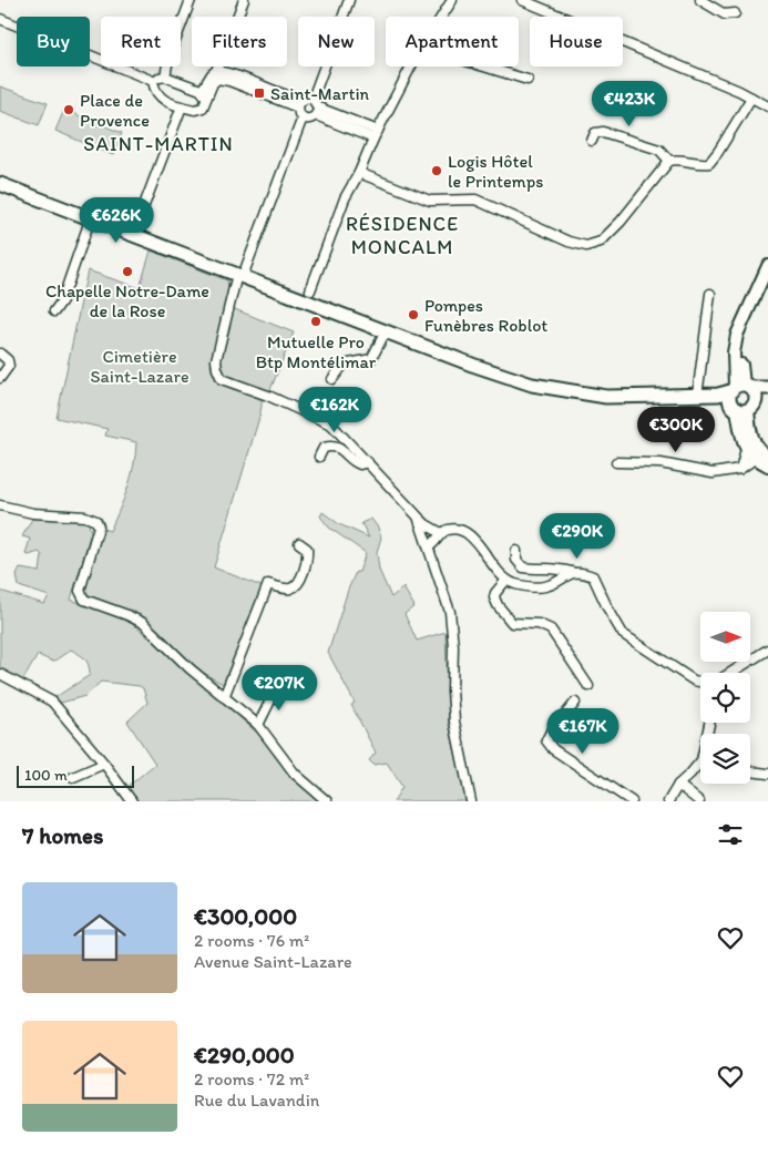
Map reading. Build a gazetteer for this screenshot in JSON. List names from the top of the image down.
{
  "districts": ["SAINT-MARTIN", "RÉSIDENCE MONCALM"],
  "parks": ["Cimetière Saint-Lazare"],
  "places": {
    "transit": ["Saint-Martin"],
    "other": [
      "Place de Provence",
      "Logis Hôtel le Printemps",
      "Chapelle Notre-Dame de la Rose",
      "Pompes Funèbres Roblot",
      "Mutuelle Pro Btp Montélimar"
    ]
  },
  "scale_bar": "100 m",
  "north": "right",
  "page": {
    "chip": [
      "Buy",
      "Rent",
      "Filters",
      "New",
      "Apartment",
      "House"
    ],
    "price": [
      "€423K",
      "€626K",
      "€162K",
      "€300K",
      "€290K",
      "€207K",
      "€167K"
    ],
    "scale": "100 m",
    "heading": "7 homes",
    "list": [
      {
        "name": "€300,000",
        "note": "2 rooms · 76 m² · Avenue Saint-Lazare"
      },
      {
        "name": "€290,000",
        "note": "2 rooms · 72 m² · Rue du Lavandin"
      }
    ]
  }
}
